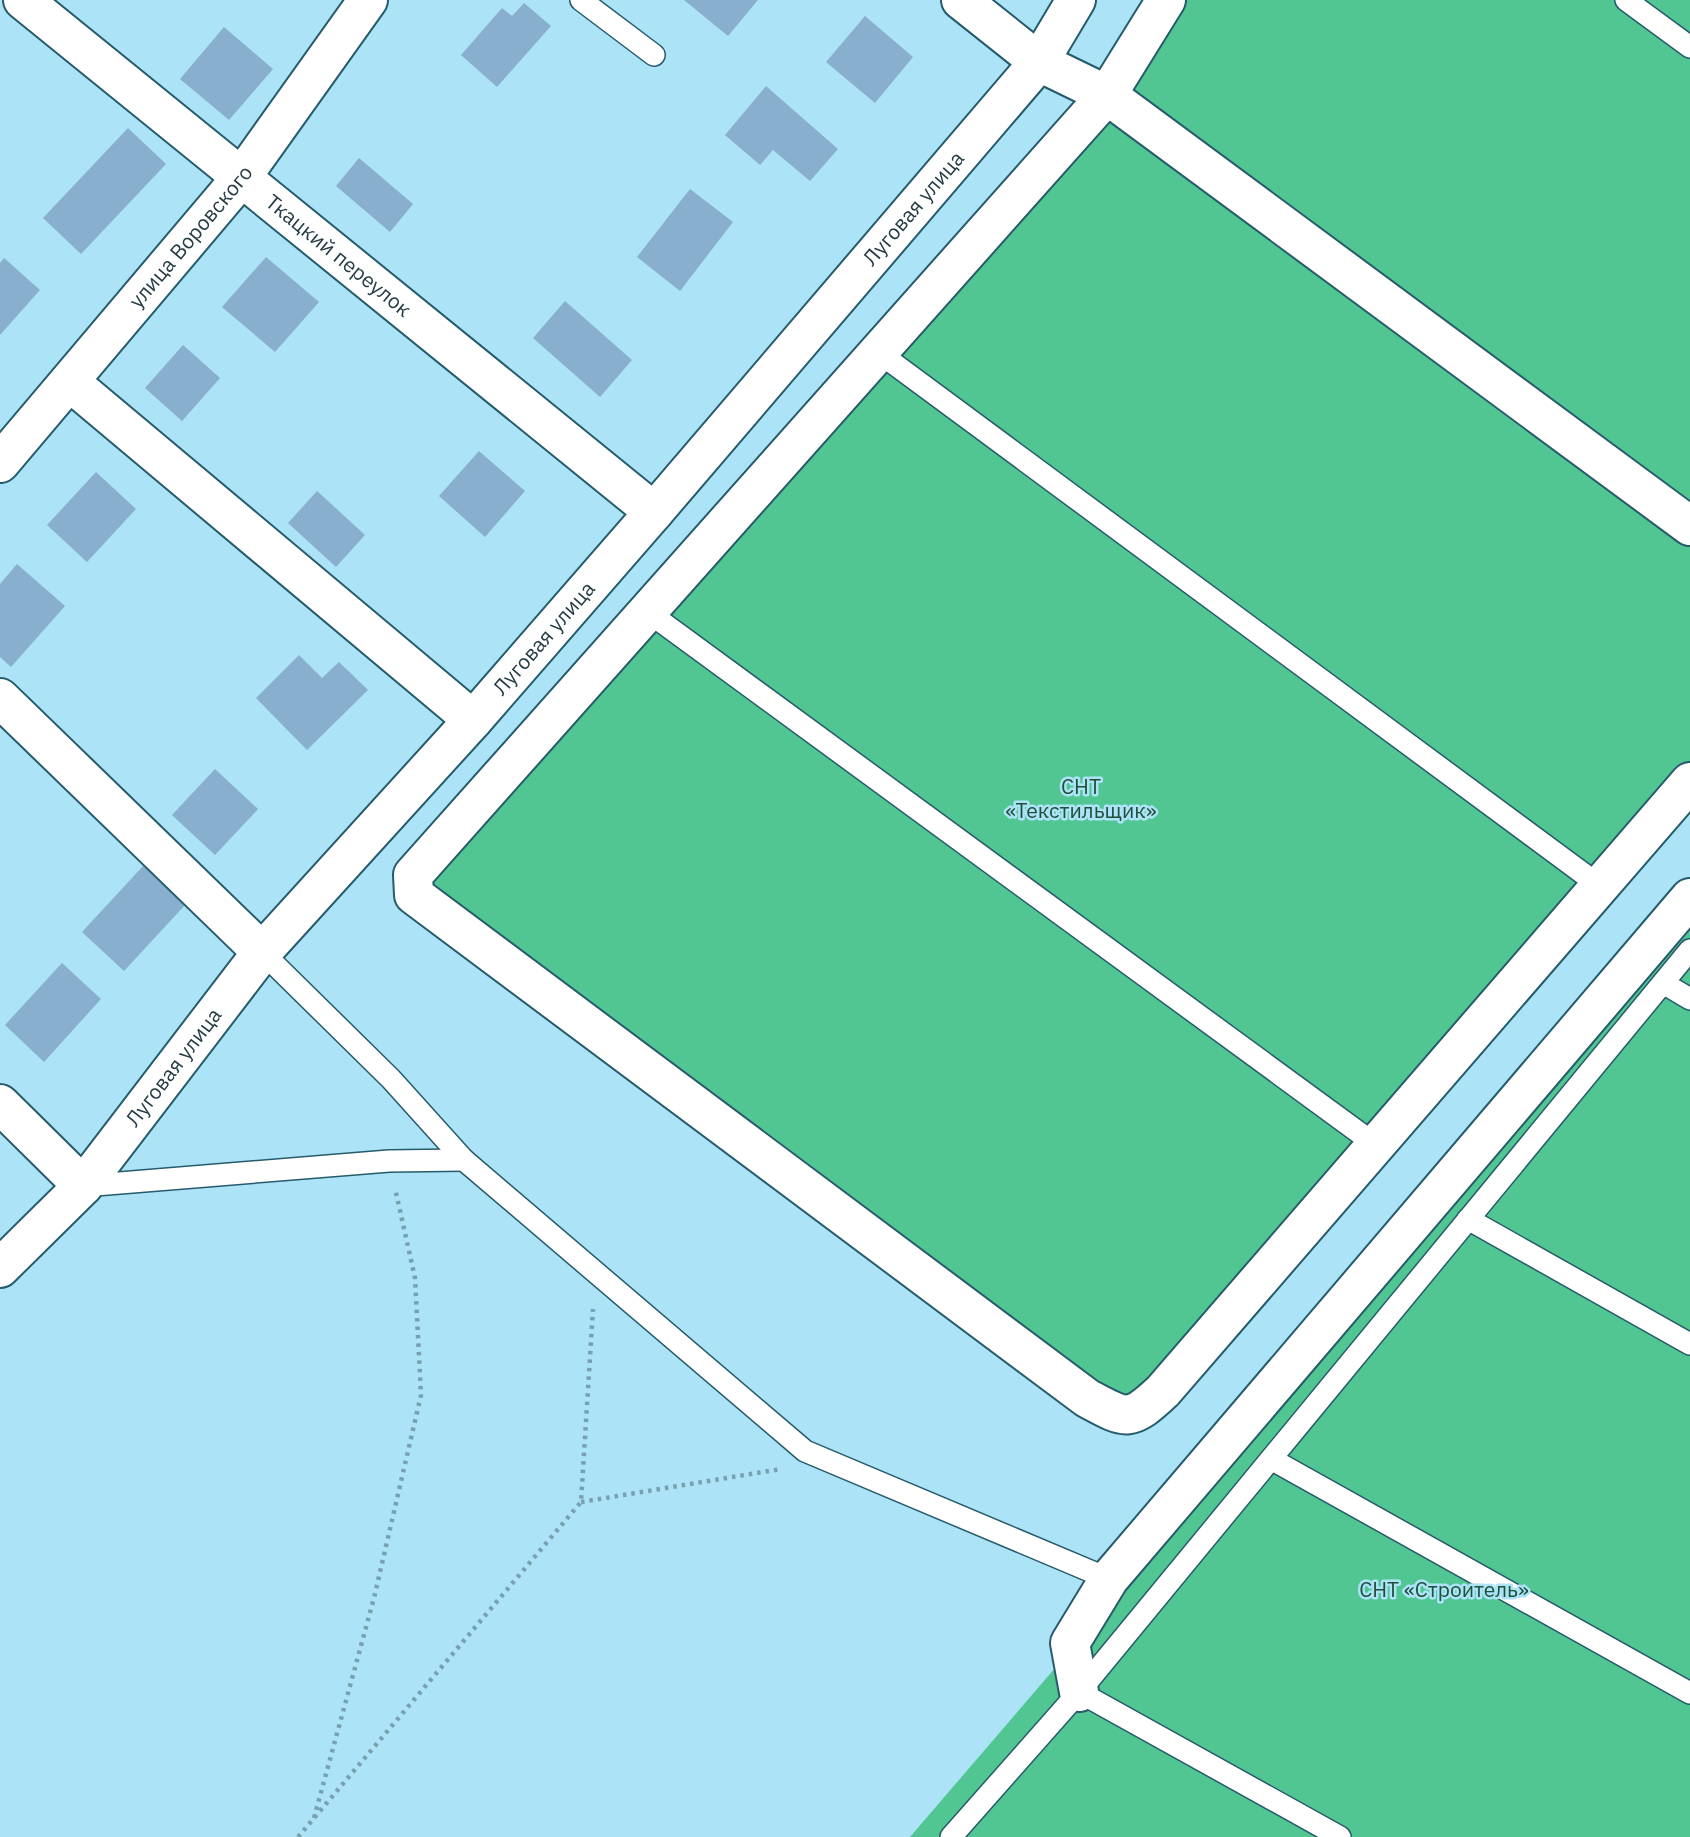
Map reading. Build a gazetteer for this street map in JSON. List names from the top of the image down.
{
  "streets": {
    "street": ["Луговая улица", "улица Воровского", "Ткацкий переулок"]
  },
  "crossings": [
    ["Луговая улица", "Ткацкий переулок"],
    ["улица Воровского", "Ткацкий переулок"]
  ],
  "parks": ["СНТ «Текстильщик»", "СНТ «Строитель»"]
}
